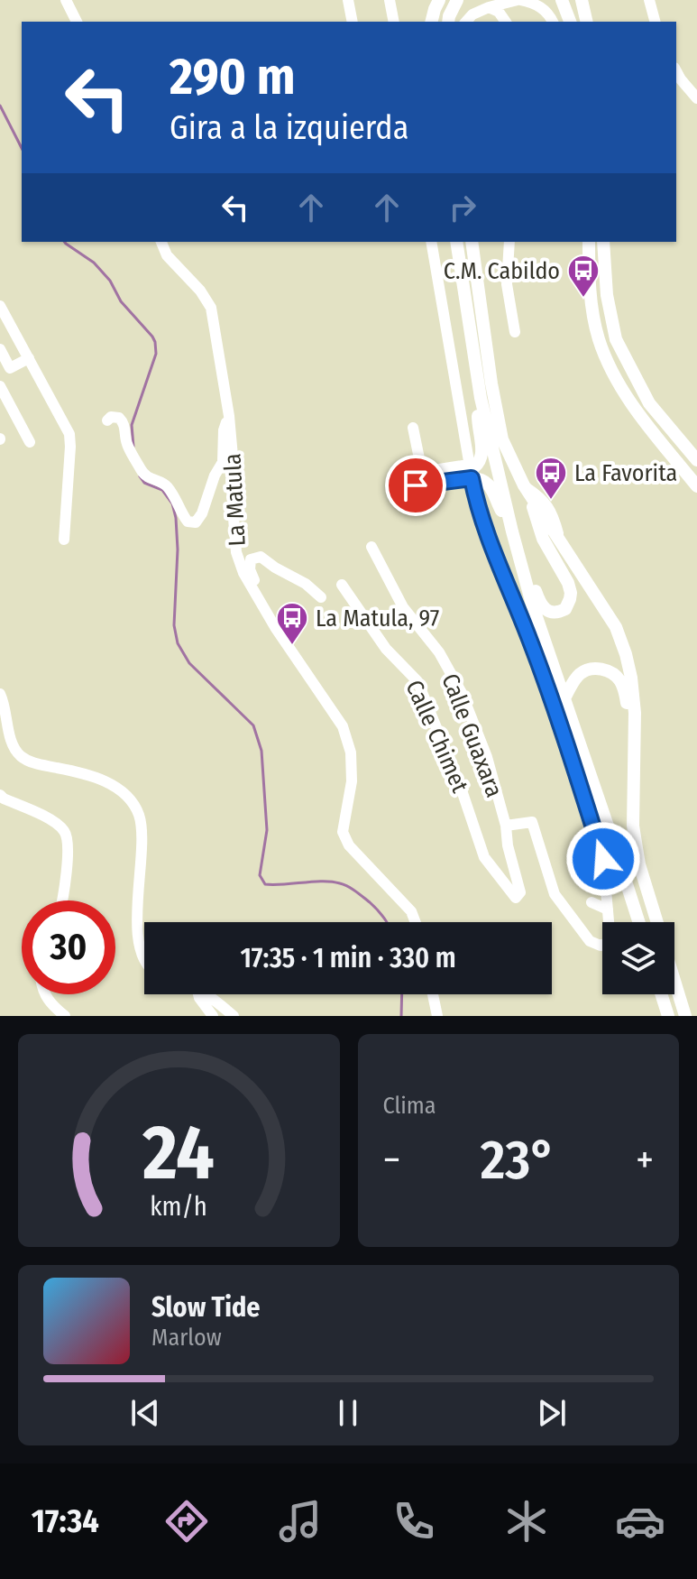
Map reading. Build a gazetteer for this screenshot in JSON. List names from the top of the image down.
{
  "streets": {
    "street": ["La Matula", "Calle Guaxara", "Calle Chimet"]
  },
  "crossings": [
    ["Calle Guaxara", "Calle Chimet"]
  ],
  "places": {
    "bus stop": ["C.M. Cabildo", "La Favorita", "La Matula, 97"]
  },
  "page": {
    "turn": ["290 m", "Gira a la izquierda"],
    "limit": "30",
    "trip": "17:35 · 1 min · 330 m",
    "tile": "Clima",
    "heat": ["−", "23°", "+"],
    "song": ["Slow Tide", "Marlow"],
    "tabs": "17:34",
    "gauge": ["24", "km/h"]
  }
}
